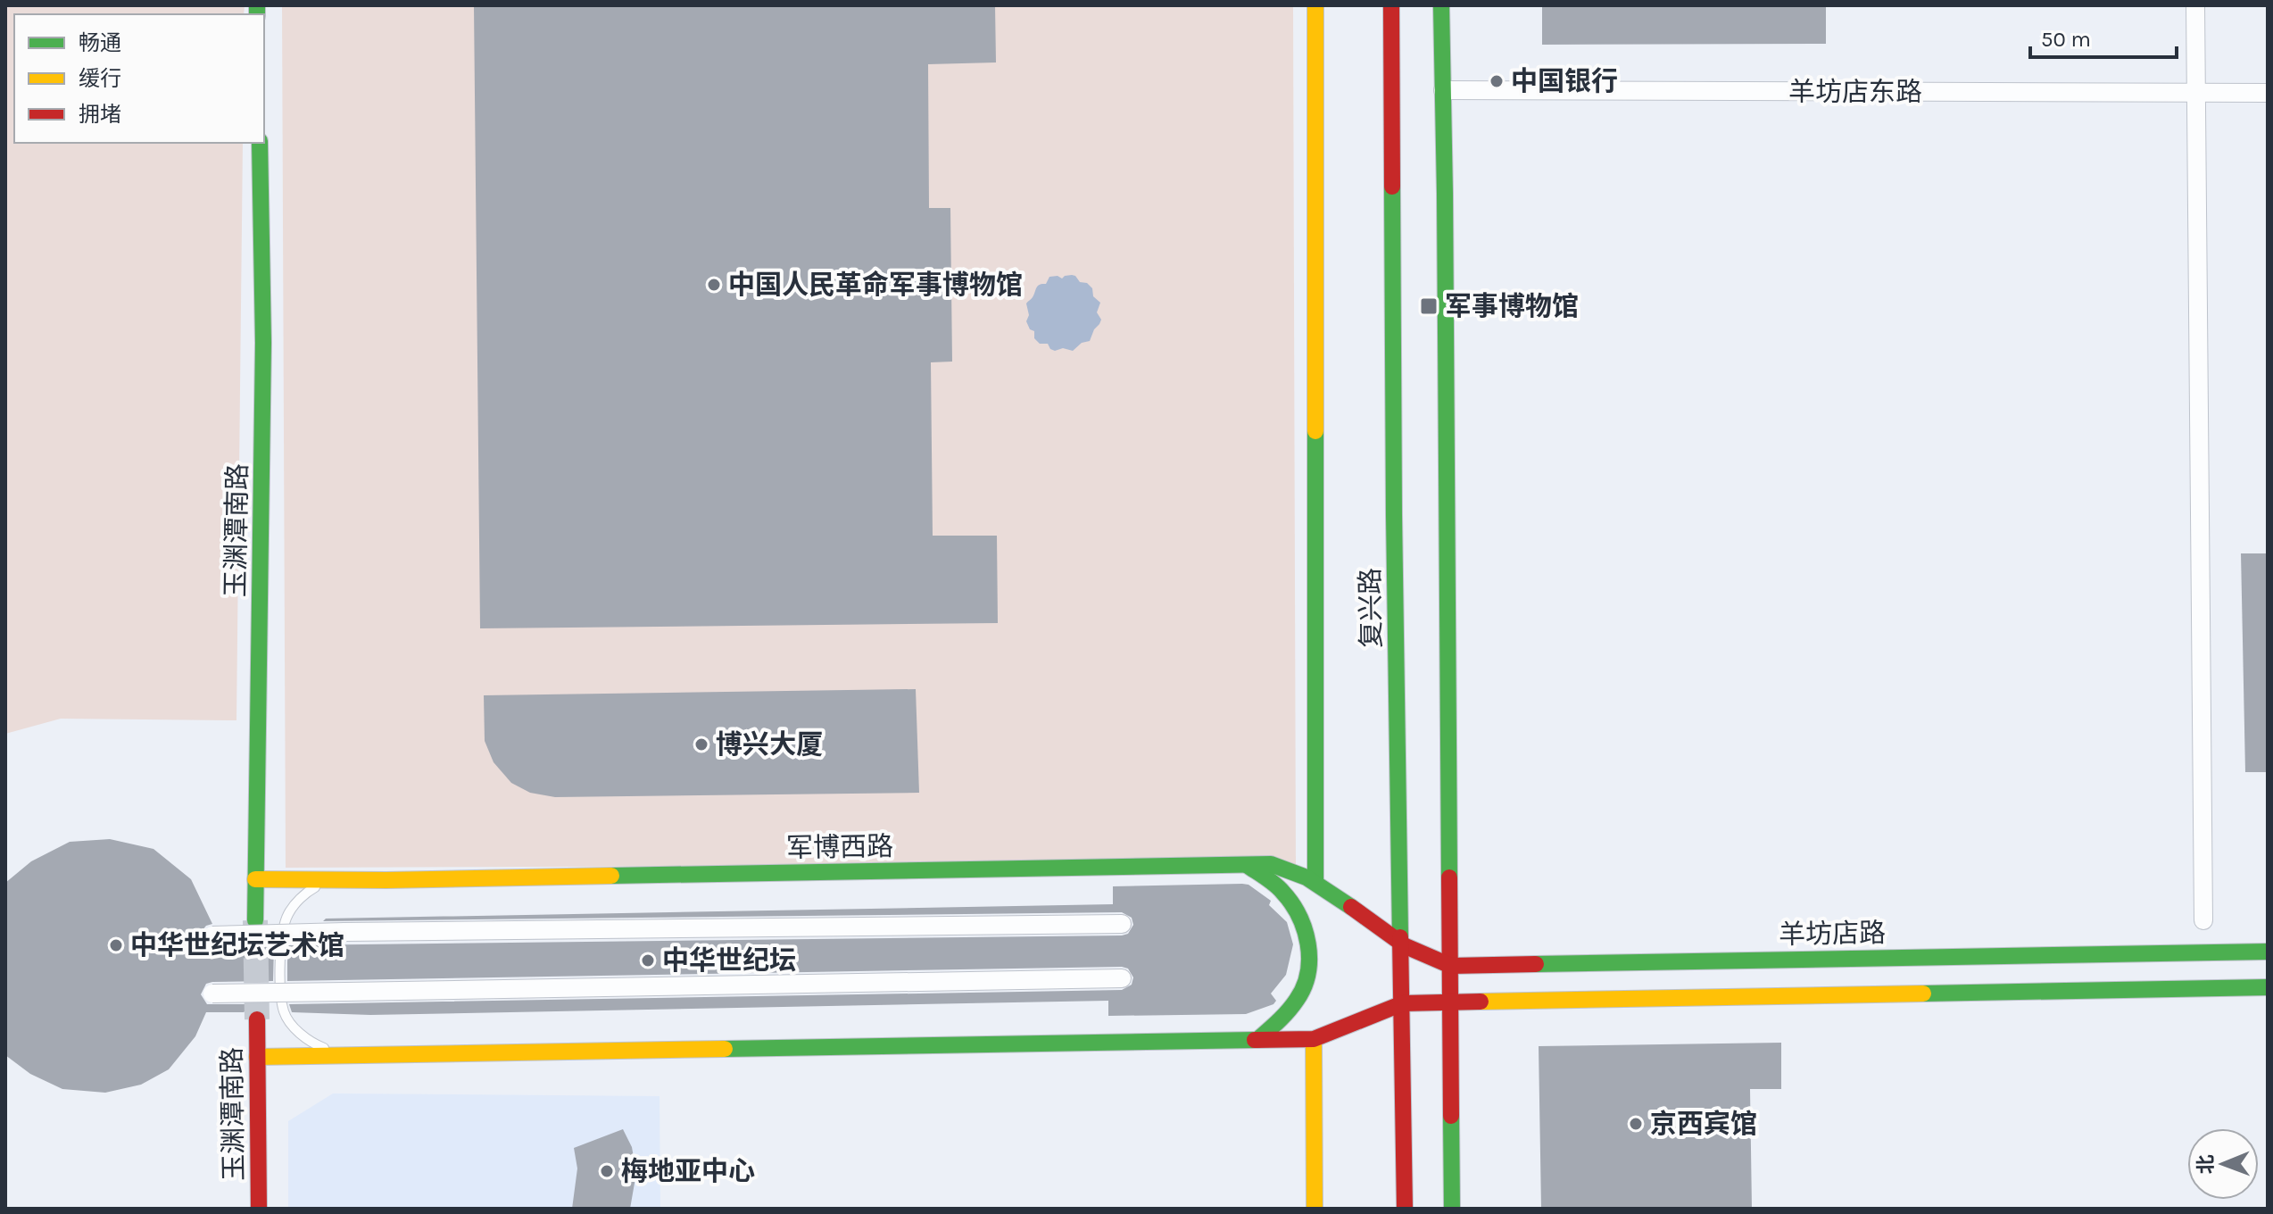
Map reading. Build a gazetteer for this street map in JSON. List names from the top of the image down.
{
  "streets": {
    "main road": [
      "玉渊潭南路",
      "复兴路",
      "军博西路",
      "羊坊店路"
    ],
    "street": ["羊坊店东路"]
  },
  "crossings": [
    ["玉渊潭南路", "军博西路"],
    ["复兴路", "军博西路"],
    ["复兴路", "羊坊店路"],
    ["军博西路", "羊坊店路"]
  ],
  "places": {
    "other": [
      "中国银行",
      "中国人民革命军事博物馆",
      "博兴大厦",
      "中华世纪坛艺术馆",
      "中华世纪坛",
      "京西宾馆",
      "梅地亚中心"
    ],
    "transit": ["军事博物馆"]
  },
  "legend": ["畅通", "缓行", "拥堵"],
  "scale_bar": "50 m",
  "north": "left"
}
